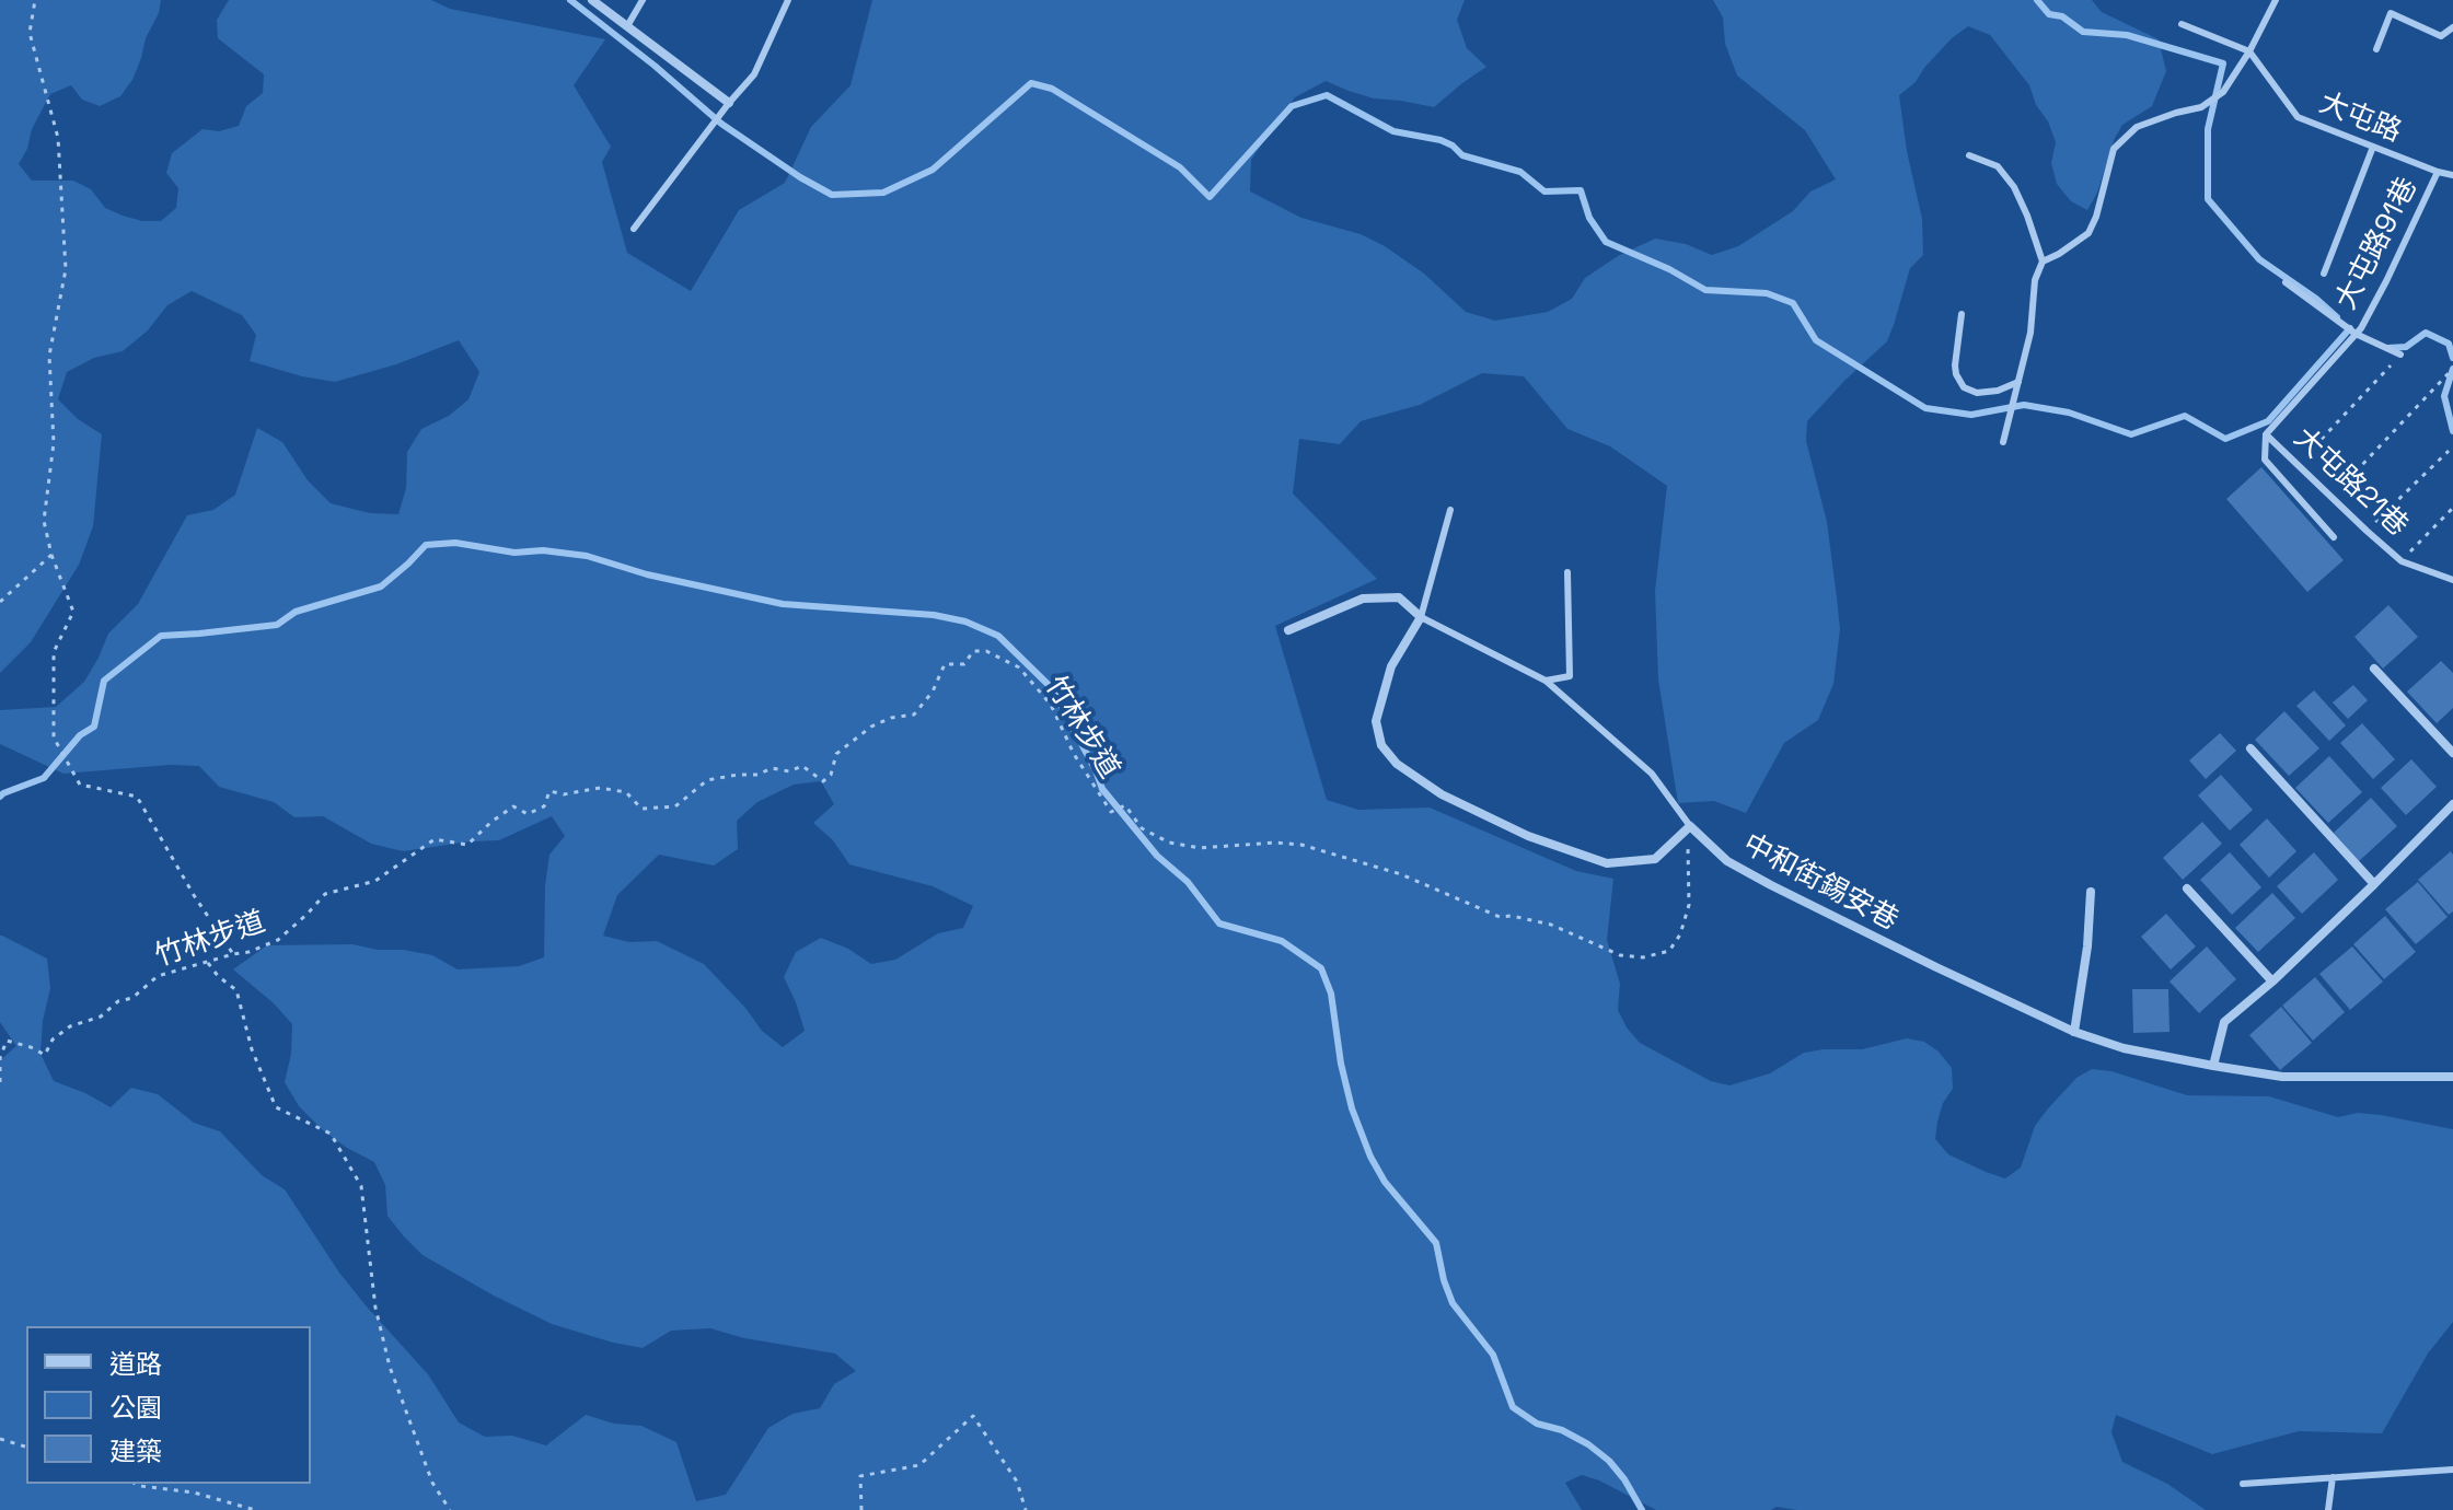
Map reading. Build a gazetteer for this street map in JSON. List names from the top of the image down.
{
  "streets": {
    "street": ["中和街錫安巷"],
    "lane": ["大屯路", "大屯路91巷", "大屯路21巷"],
    "path": ["竹林步道"]
  },
  "crossings": [
    ["大屯路", "大屯路91巷"],
    ["大屯路91巷", "大屯路21巷"],
    ["竹林步道", "中和街錫安巷"]
  ],
  "legend": ["道路", "公園", "建築"]
}
